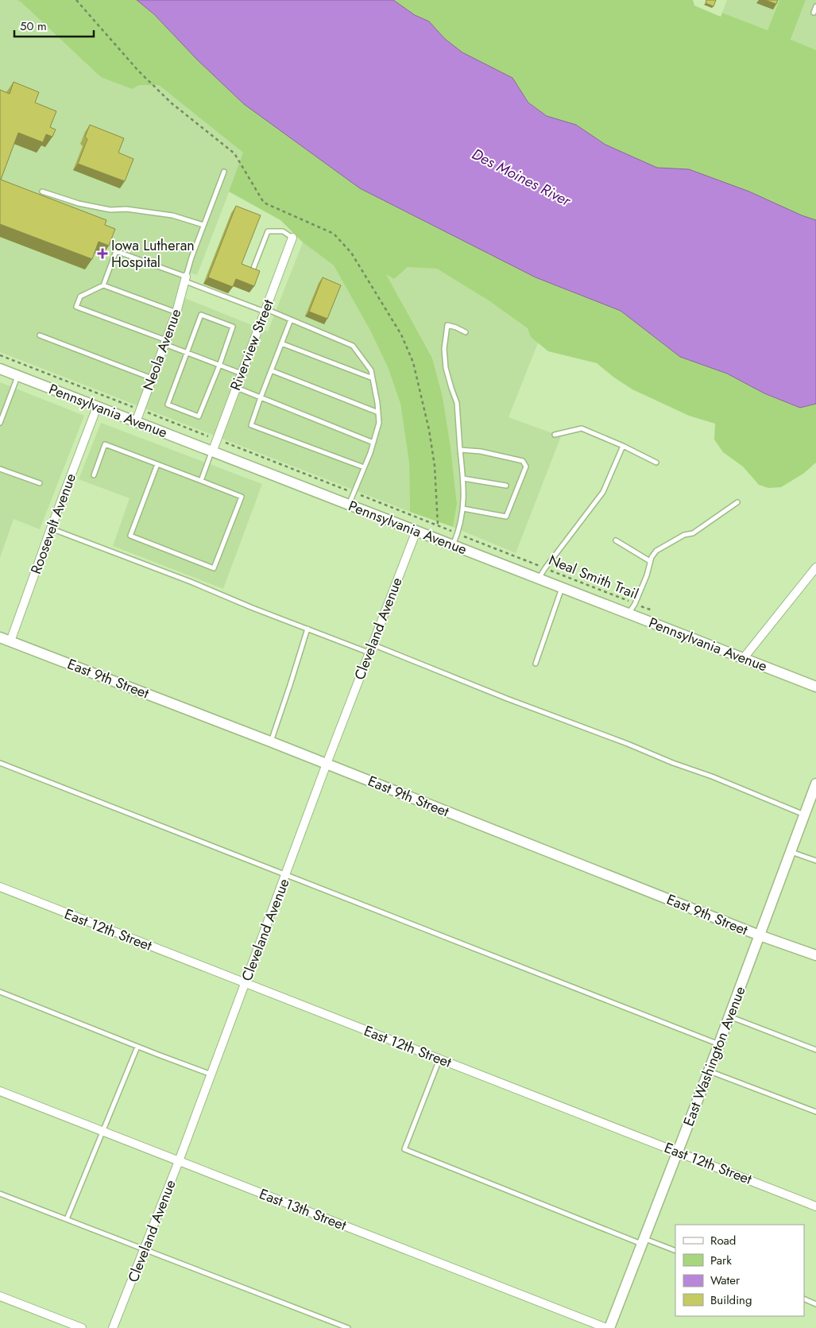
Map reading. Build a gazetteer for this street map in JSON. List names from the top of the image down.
{
  "streets": {
    "street": [
      "Riverview Street",
      "Neola Avenue",
      "Pennsylvania Avenue",
      "Roosevelt Avenue",
      "Cleveland Avenue",
      "East 9th Street",
      "East 12th Street",
      "East Washington Avenue",
      "East 13th Street"
    ],
    "path": ["Neal Smith Trail"]
  },
  "crossings": [
    ["Riverview Street", "Pennsylvania Avenue"],
    ["Neola Avenue", "Pennsylvania Avenue"],
    ["Pennsylvania Avenue", "Roosevelt Avenue"],
    ["Pennsylvania Avenue", "Cleveland Avenue"],
    ["Roosevelt Avenue", "East 9th Street"],
    ["Cleveland Avenue", "East 9th Street"],
    ["Cleveland Avenue", "East 12th Street"],
    ["Cleveland Avenue", "East 13th Street"],
    ["East 9th Street", "East Washington Avenue"],
    ["East 12th Street", "East Washington Avenue"]
  ],
  "water": ["Des Moines River"],
  "places": {
    "health": ["Iowa Lutheran Hospital"]
  },
  "legend": [
    "Road",
    "Park",
    "Water",
    "Building"
  ],
  "scale_bar": "50 m"
}
